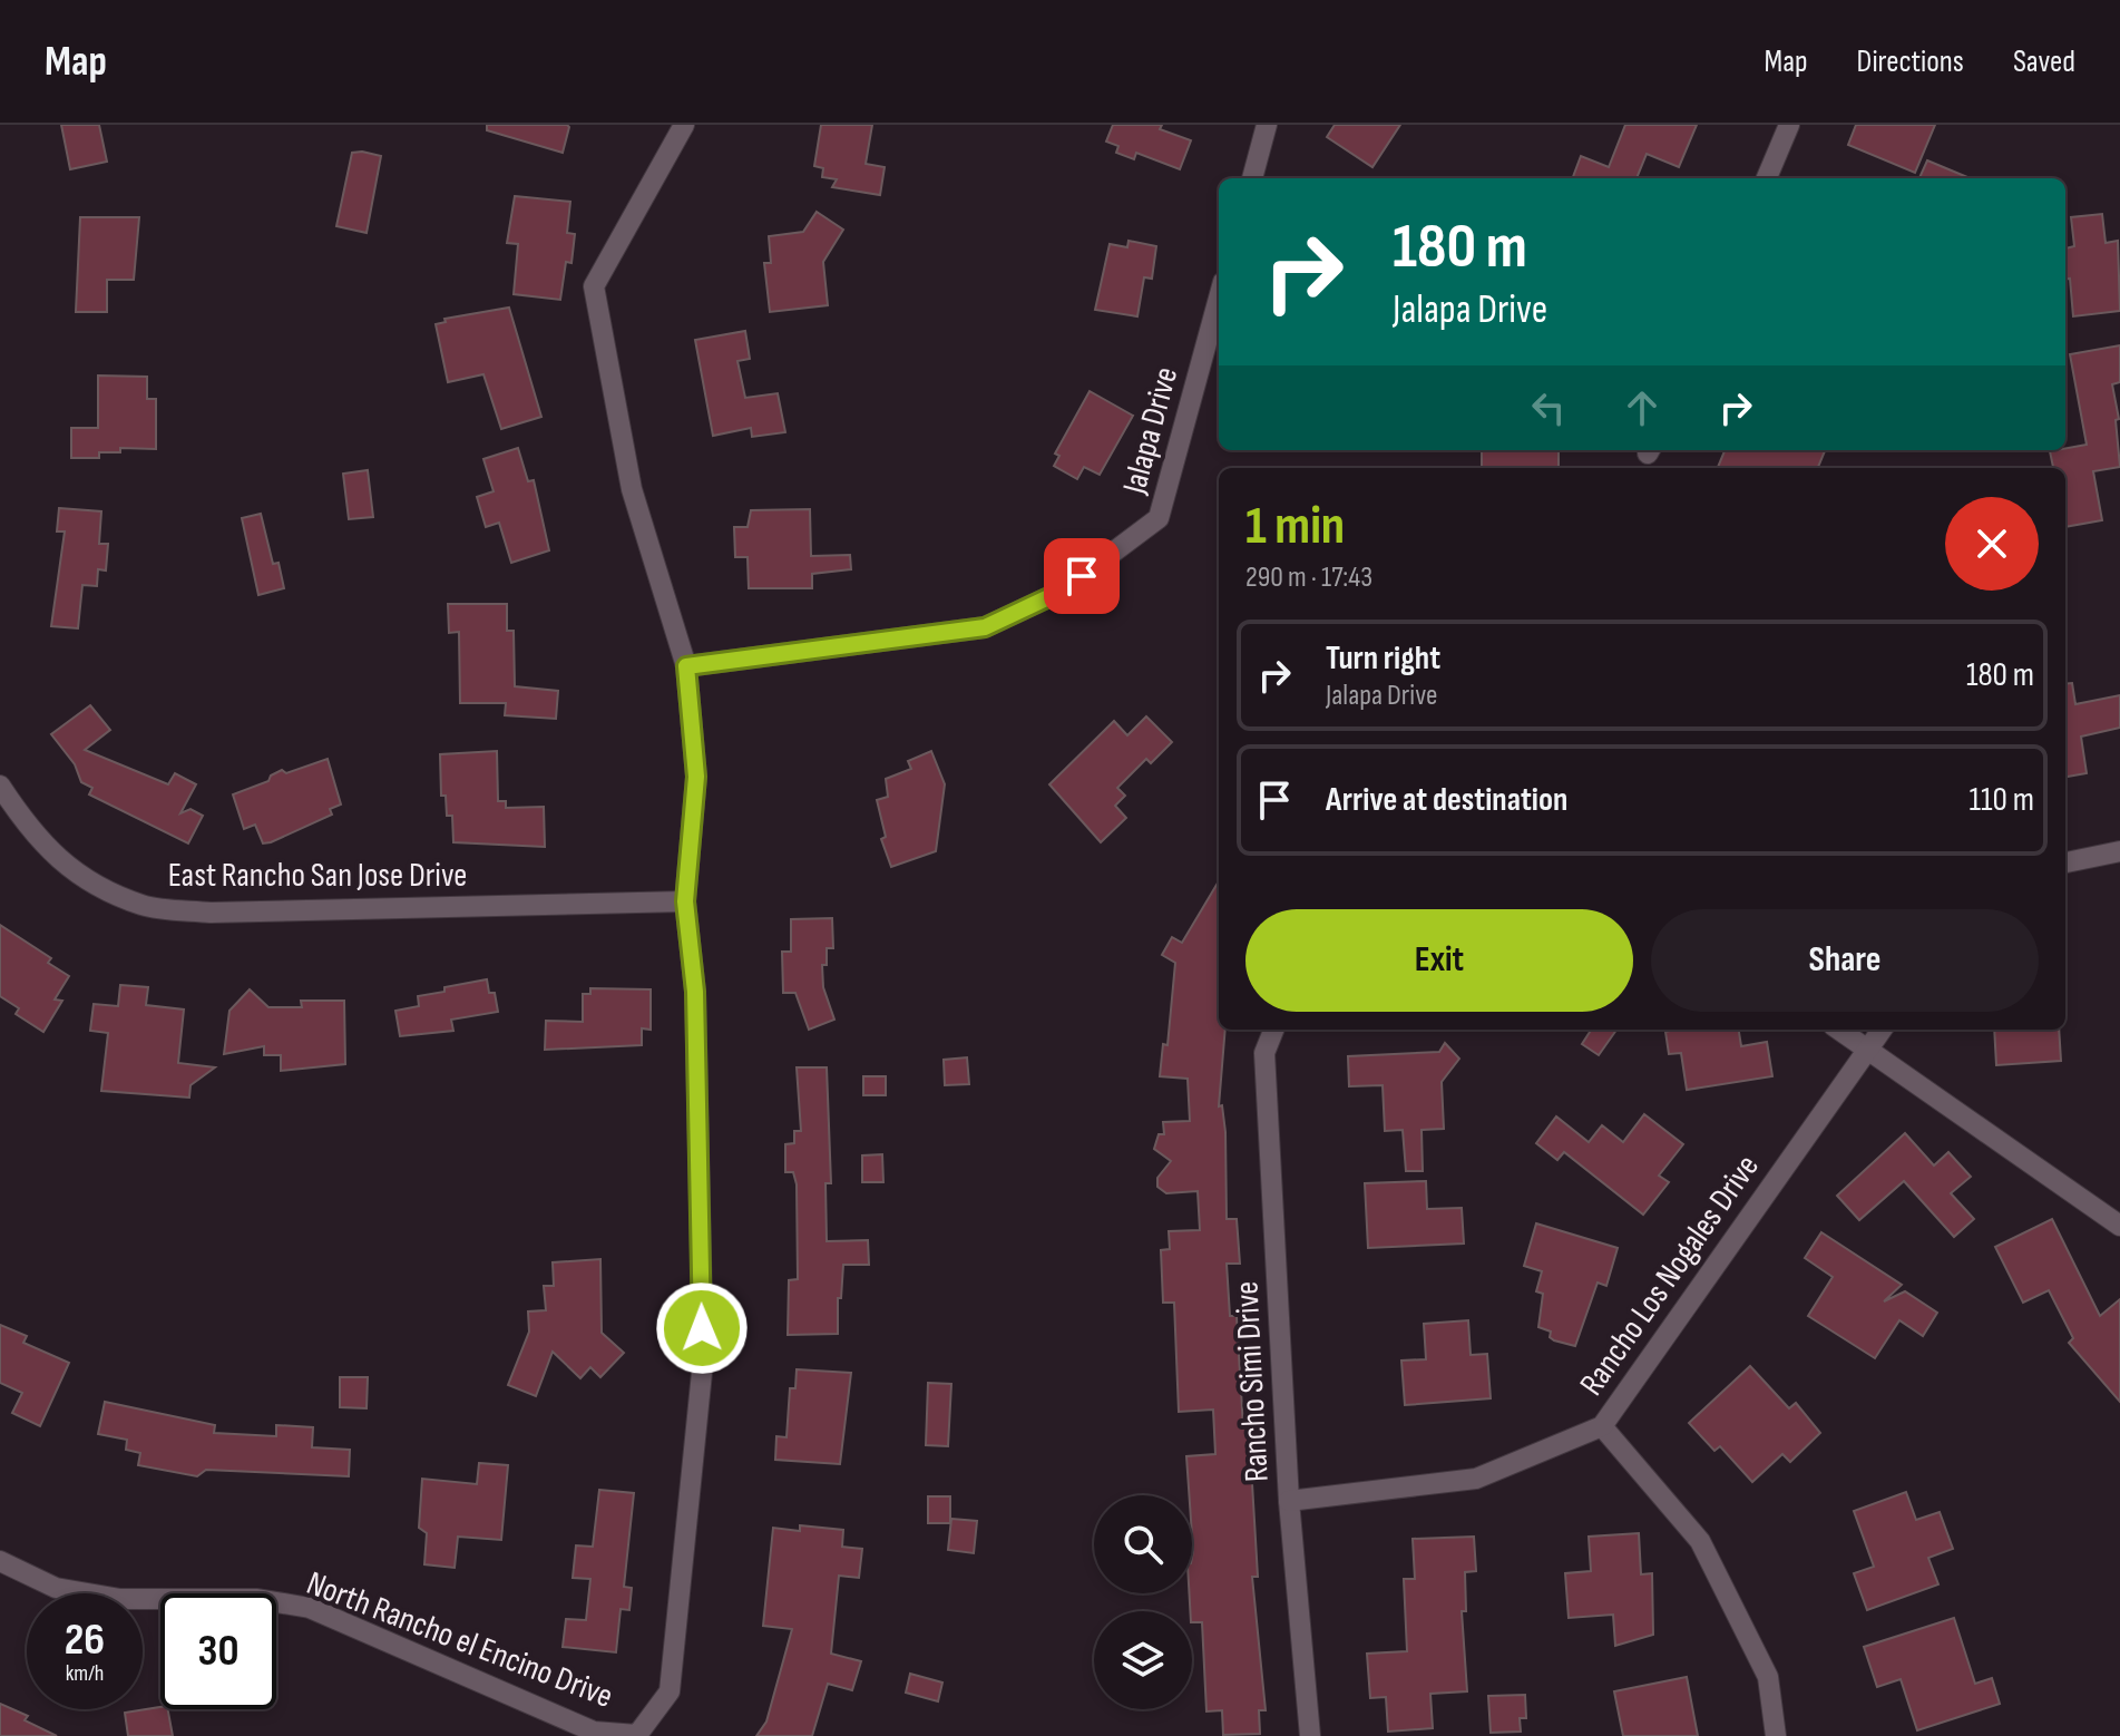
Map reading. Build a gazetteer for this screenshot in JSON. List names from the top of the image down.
{
  "streets": {
    "street": [
      "Jalapa Drive",
      "East Rancho San Jose Drive",
      "Rancho Los Nogales Drive",
      "Rancho Simi Drive",
      "North Rancho el Encino Drive"
    ]
  },
  "crossings": [
    ["Rancho Los Nogales Drive", "Rancho Simi Drive"]
  ],
  "page": {
    "header": "Map",
    "nav": ["Map", "Directions", "Saved"],
    "turn": ["180 m", "Jalapa Drive"],
    "heading": ["1 min", "290 m · 17:43"],
    "list": [
      {
        "name": "Turn right",
        "note": "Jalapa Drive",
        "value": "180 m"
      },
      {
        "name": "Arrive at destination",
        "value": "110 m"
      }
    ],
    "buttons": ["Exit", "Share"],
    "speed": "26 km/h",
    "limit": "30"
  }
}
